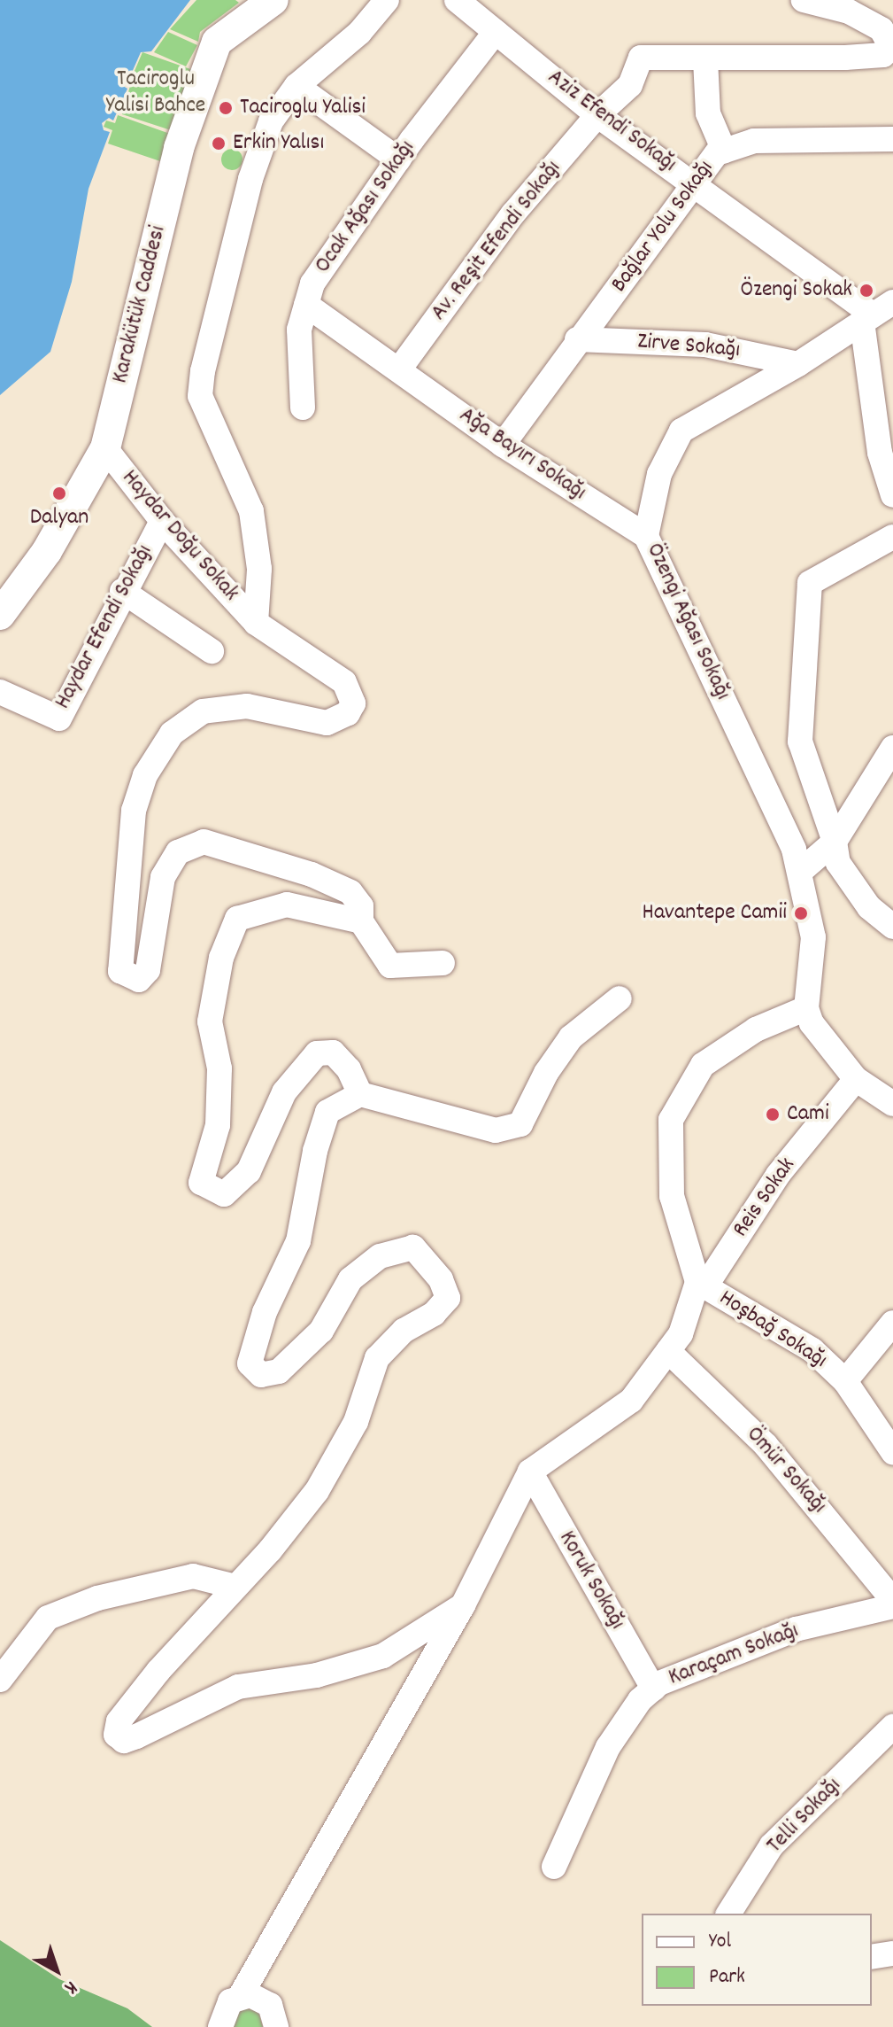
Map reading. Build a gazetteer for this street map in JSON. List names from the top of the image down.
{
  "streets": {
    "main road": ["Karakütük Caddesi"],
    "street": [
      "Aziz Efendi Sokağı",
      "Ocak Ağası Sokağı",
      "Bağlar Yolu Sokağı",
      "Av. Reşit Efendi Sokağı",
      "Zirve Sokağı",
      "Ağa Bayırı Sokağı",
      "Haydar Doğu Sokak",
      "Özengi Ağası Sokağı",
      "Haydar Efendi Sokağı",
      "Reis Sokak",
      "Hoşbağ Sokağı",
      "Ömür Sokağı",
      "Koruk Sokağı",
      "Karaçam Sokağı",
      "Telli Sokağı"
    ]
  },
  "crossings": [
    ["Aziz Efendi Sokağı", "Ocak Ağası Sokağı"],
    ["Aziz Efendi Sokağı", "Bağlar Yolu Sokağı"],
    ["Aziz Efendi Sokağı", "Av. Reşit Efendi Sokağı"],
    ["Aziz Efendi Sokağı", "Özengi Ağası Sokağı"],
    ["Ocak Ağası Sokağı", "Ağa Bayırı Sokağı"],
    ["Bağlar Yolu Sokağı", "Zirve Sokağı"],
    ["Bağlar Yolu Sokağı", "Ağa Bayırı Sokağı"],
    ["Av. Reşit Efendi Sokağı", "Ağa Bayırı Sokağı"],
    ["Karakütük Caddesi", "Haydar Doğu Sokak"],
    ["Zirve Sokağı", "Özengi Ağası Sokağı"],
    ["Ağa Bayırı Sokağı", "Özengi Ağası Sokağı"],
    ["Haydar Doğu Sokak", "Haydar Efendi Sokağı"],
    ["Reis Sokak", "Hoşbağ Sokağı"],
    ["Reis Sokak", "Ömür Sokağı"],
    ["Reis Sokak", "Koruk Sokağı"],
    ["Koruk Sokağı", "Karaçam Sokağı"]
  ],
  "parks": ["Taciroglu Yalisi Bahce"],
  "places": [
    "Taciroglu Yalisi",
    "Erkin Yalısı",
    "Özengi Sokak",
    "Dalyan",
    "Havantepe Camii",
    "Cami"
  ],
  "legend": ["Yol", "Park"],
  "north": "bottom right"
}
